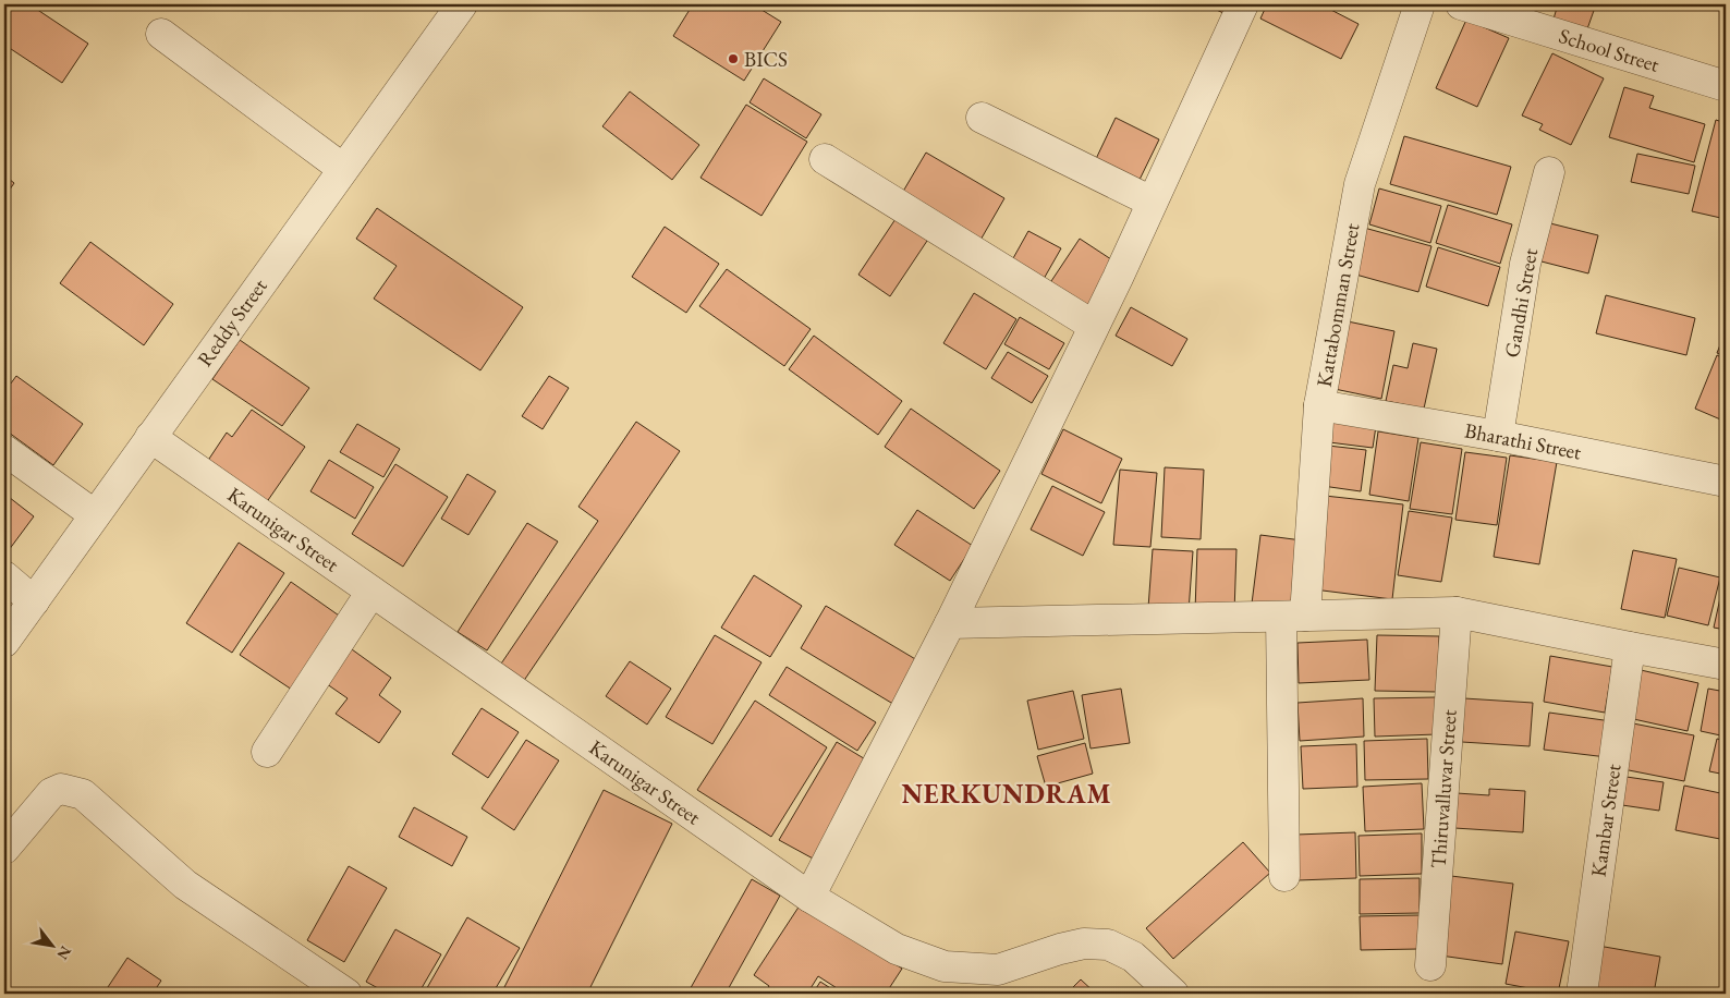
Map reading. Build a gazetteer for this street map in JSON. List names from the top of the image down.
{
  "streets": {
    "street": [
      "School Street",
      "Gandhi Street",
      "Kattabomman Street",
      "Reddy Street",
      "Bharathi Street",
      "Karunigar Street",
      "Thiruvalluvar Street",
      "Kambar Street"
    ]
  },
  "crossings": [
    ["Gandhi Street", "Bharathi Street"],
    ["Kattabomman Street", "Bharathi Street"],
    ["Reddy Street", "Karunigar Street"]
  ],
  "districts": ["NERKUNDRAM"],
  "places": ["BICS"],
  "north": "bottom right"
}
